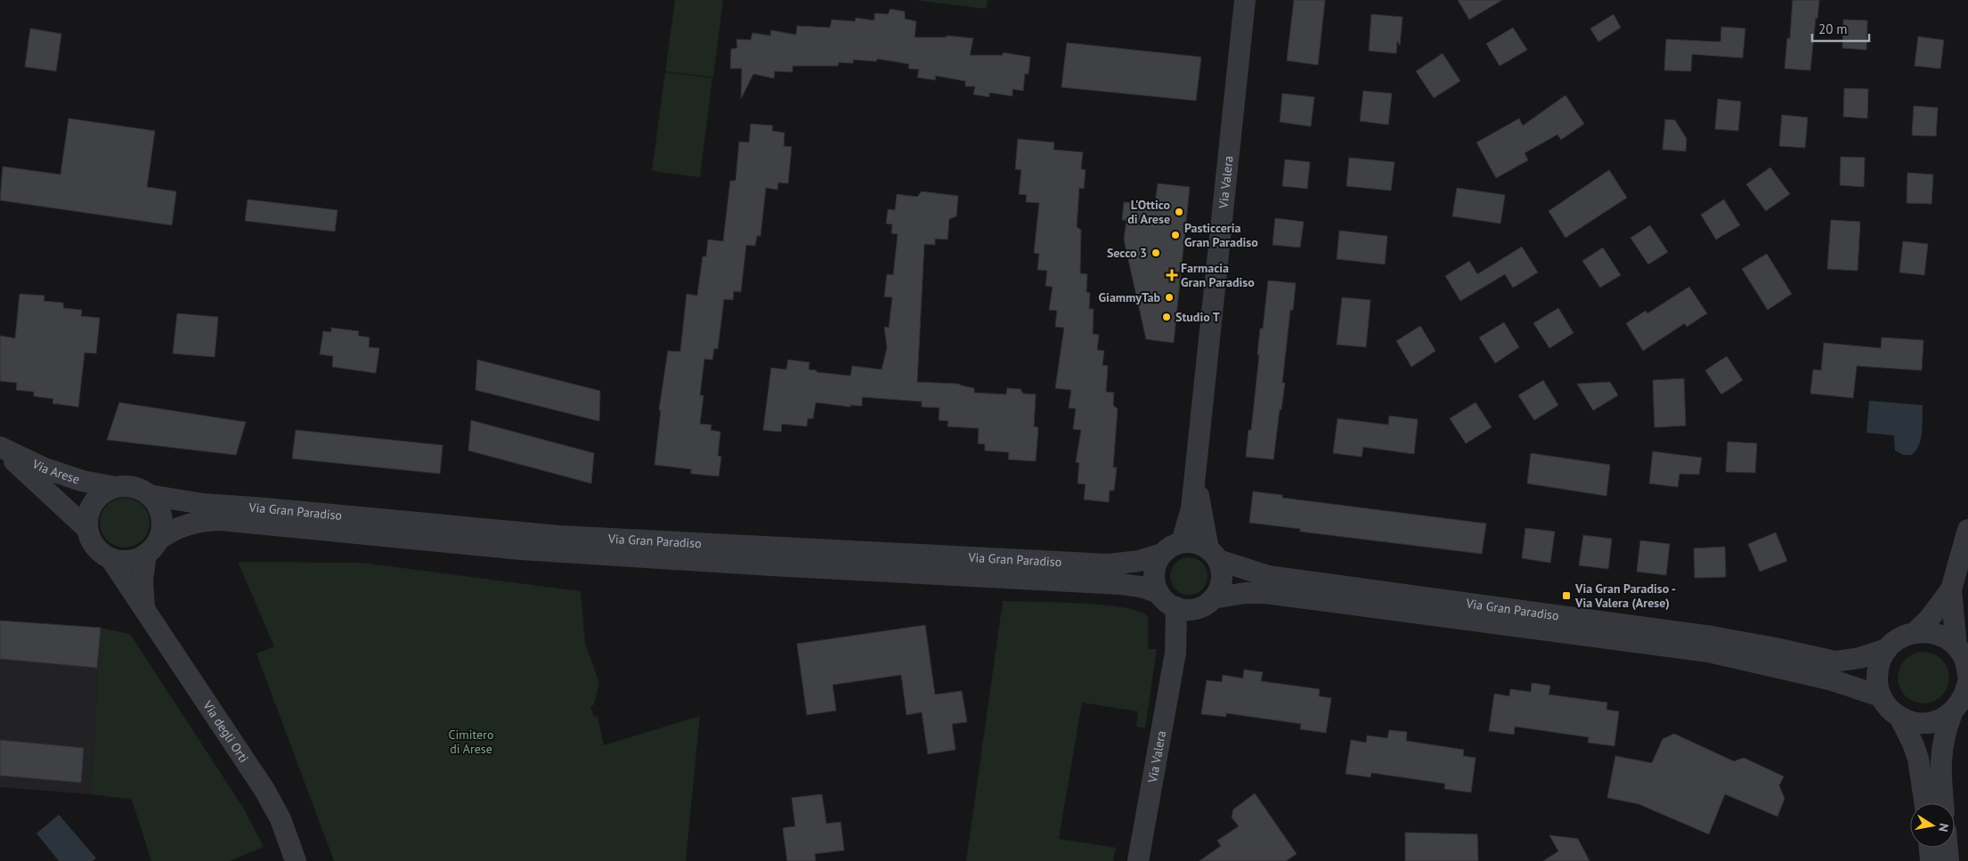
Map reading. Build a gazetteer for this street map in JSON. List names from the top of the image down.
{
  "streets": {
    "street": [
      "Via Valera",
      "Via Arese",
      "Via Gran Paradiso",
      "Via degli Orti"
    ]
  },
  "crossings": [
    ["Via Valera", "Via Gran Paradiso"],
    ["Via Arese", "Via Gran Paradiso"],
    ["Via Arese", "Via degli Orti"],
    ["Via Gran Paradiso", "Via degli Orti"]
  ],
  "parks": ["Cimitero di Arese"],
  "places": {
    "other": [
      "L'Ottico di Arese",
      "Pasticceria Gran Paradiso",
      "Secco 3",
      "GiammyTab",
      "Studio T"
    ],
    "health": ["Farmacia Gran Paradiso"],
    "transit": ["Via Gran Paradiso - Via Valera (Arese)"]
  },
  "scale_bar": "20 m",
  "north": "right"
}
